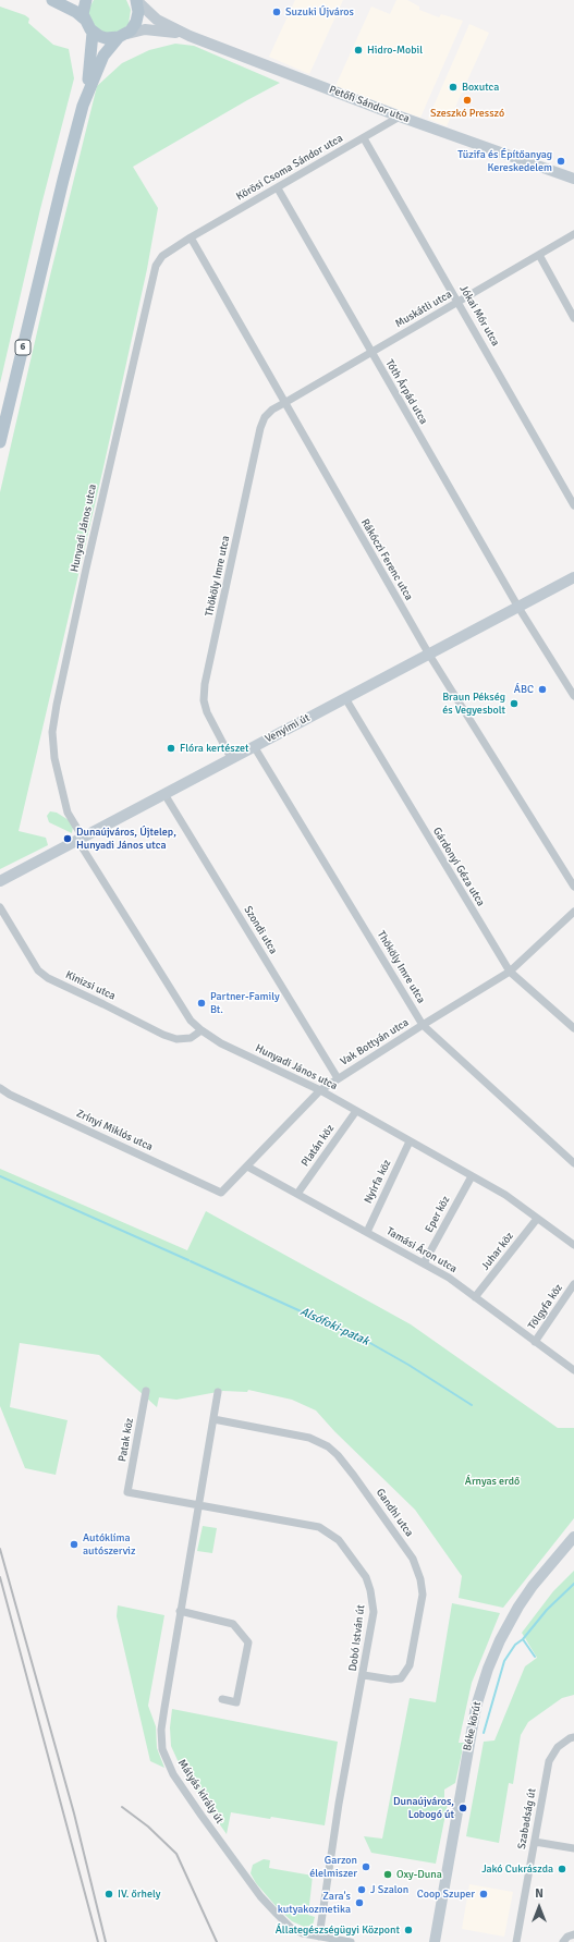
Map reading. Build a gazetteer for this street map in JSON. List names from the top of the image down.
{
  "streets": {
    "main road": ["6"],
    "street": [
      "Petőfi Sándor utca",
      "Körösi Csoma Sándor utca",
      "Muskátli utca",
      "Jókai Mór utca",
      "Tóth Árpád utca",
      "Hunyadi János utca",
      "Rákóczi Ferenc utca",
      "Thököly Imre utca",
      "Venyimi út",
      "Gárdonyi Géza utca",
      "Szondi utca",
      "Kinizsi utca",
      "Vak Bottyán utca",
      "Zrínyi Miklós utca",
      "Platán köz",
      "Nyírfa köz",
      "Eper köz",
      "Tamási Áron utca",
      "Juhar köz",
      "Tölgyfa köz",
      "Patak köz",
      "Gandhi utca",
      "Dobó István út",
      "Béke körút",
      "Mátyás király út",
      "Szabadság út"
    ]
  },
  "crossings": [
    ["Petőfi Sándor utca", "Körösi Csoma Sándor utca"],
    ["Petőfi Sándor utca", "6"],
    ["Körösi Csoma Sándor utca", "Jókai Mór utca"],
    ["Körösi Csoma Sándor utca", "Tóth Árpád utca"],
    ["Körösi Csoma Sándor utca", "Hunyadi János utca"],
    ["Körösi Csoma Sándor utca", "Rákóczi Ferenc utca"],
    ["Muskátli utca", "Jókai Mór utca"],
    ["Muskátli utca", "Tóth Árpád utca"],
    ["Muskátli utca", "Rákóczi Ferenc utca"],
    ["Muskátli utca", "Thököly Imre utca"],
    ["Tóth Árpád utca", "Venyimi út"],
    ["Hunyadi János utca", "Rákóczi Ferenc utca"],
    ["Hunyadi János utca", "Venyimi út"],
    ["Hunyadi János utca", "Kinizsi utca"],
    ["Hunyadi János utca", "Vak Bottyán utca"],
    ["Hunyadi János utca", "Platán köz"],
    ["Hunyadi János utca", "Nyírfa köz"],
    ["Hunyadi János utca", "Eper köz"],
    ["Hunyadi János utca", "Juhar köz"],
    ["Rákóczi Ferenc utca", "Thököly Imre utca"],
    ["Rákóczi Ferenc utca", "Venyimi út"],
    ["Thököly Imre utca", "Venyimi út"],
    ["Thököly Imre utca", "Vak Bottyán utca"],
    ["Venyimi út", "Gárdonyi Géza utca"],
    ["Venyimi út", "Szondi utca"],
    ["Gárdonyi Géza utca", "Vak Bottyán utca"],
    ["Szondi utca", "Vak Bottyán utca"],
    ["Vak Bottyán utca", "Zrínyi Miklós utca"],
    ["Vak Bottyán utca", "Tamási Áron utca"],
    ["Platán köz", "Tamási Áron utca"],
    ["Nyírfa köz", "Tamási Áron utca"],
    ["Eper köz", "Tamási Áron utca"],
    ["Tamási Áron utca", "Juhar köz"],
    ["Tamási Áron utca", "Tölgyfa köz"],
    ["Patak köz", "Dobó István út"],
    ["Gandhi utca", "Dobó István út"],
    ["Dobó István út", "Mátyás király út"]
  ],
  "water": ["Alsófoki-patak"],
  "parks": ["Árnyas erdő"],
  "places": [
    "Suzuki Újváros",
    "Hidro-Mobil",
    "Boxutca",
    "Szeszkó Presszó",
    "Tüzifa és Építőanyag Kereskedelem",
    "ÁBC",
    "Braun Pékség és Vegyesbolt",
    "Flóra kertészet",
    "Dunaújváros, Újtelep, Hunyadi János utca",
    "Partner-Family Bt.",
    "Autóklíma autószerviz",
    "Dunaújváros, Lobogó út",
    "Garzon élelmiszer",
    "Jakó Cukrászda",
    "Oxy-Duna",
    "J Szalon",
    "IV. őrhely",
    "Coop Szuper",
    "Zara's kutyakozmetika",
    "Állategészségügyi Központ"
  ],
  "north": "top"
}
